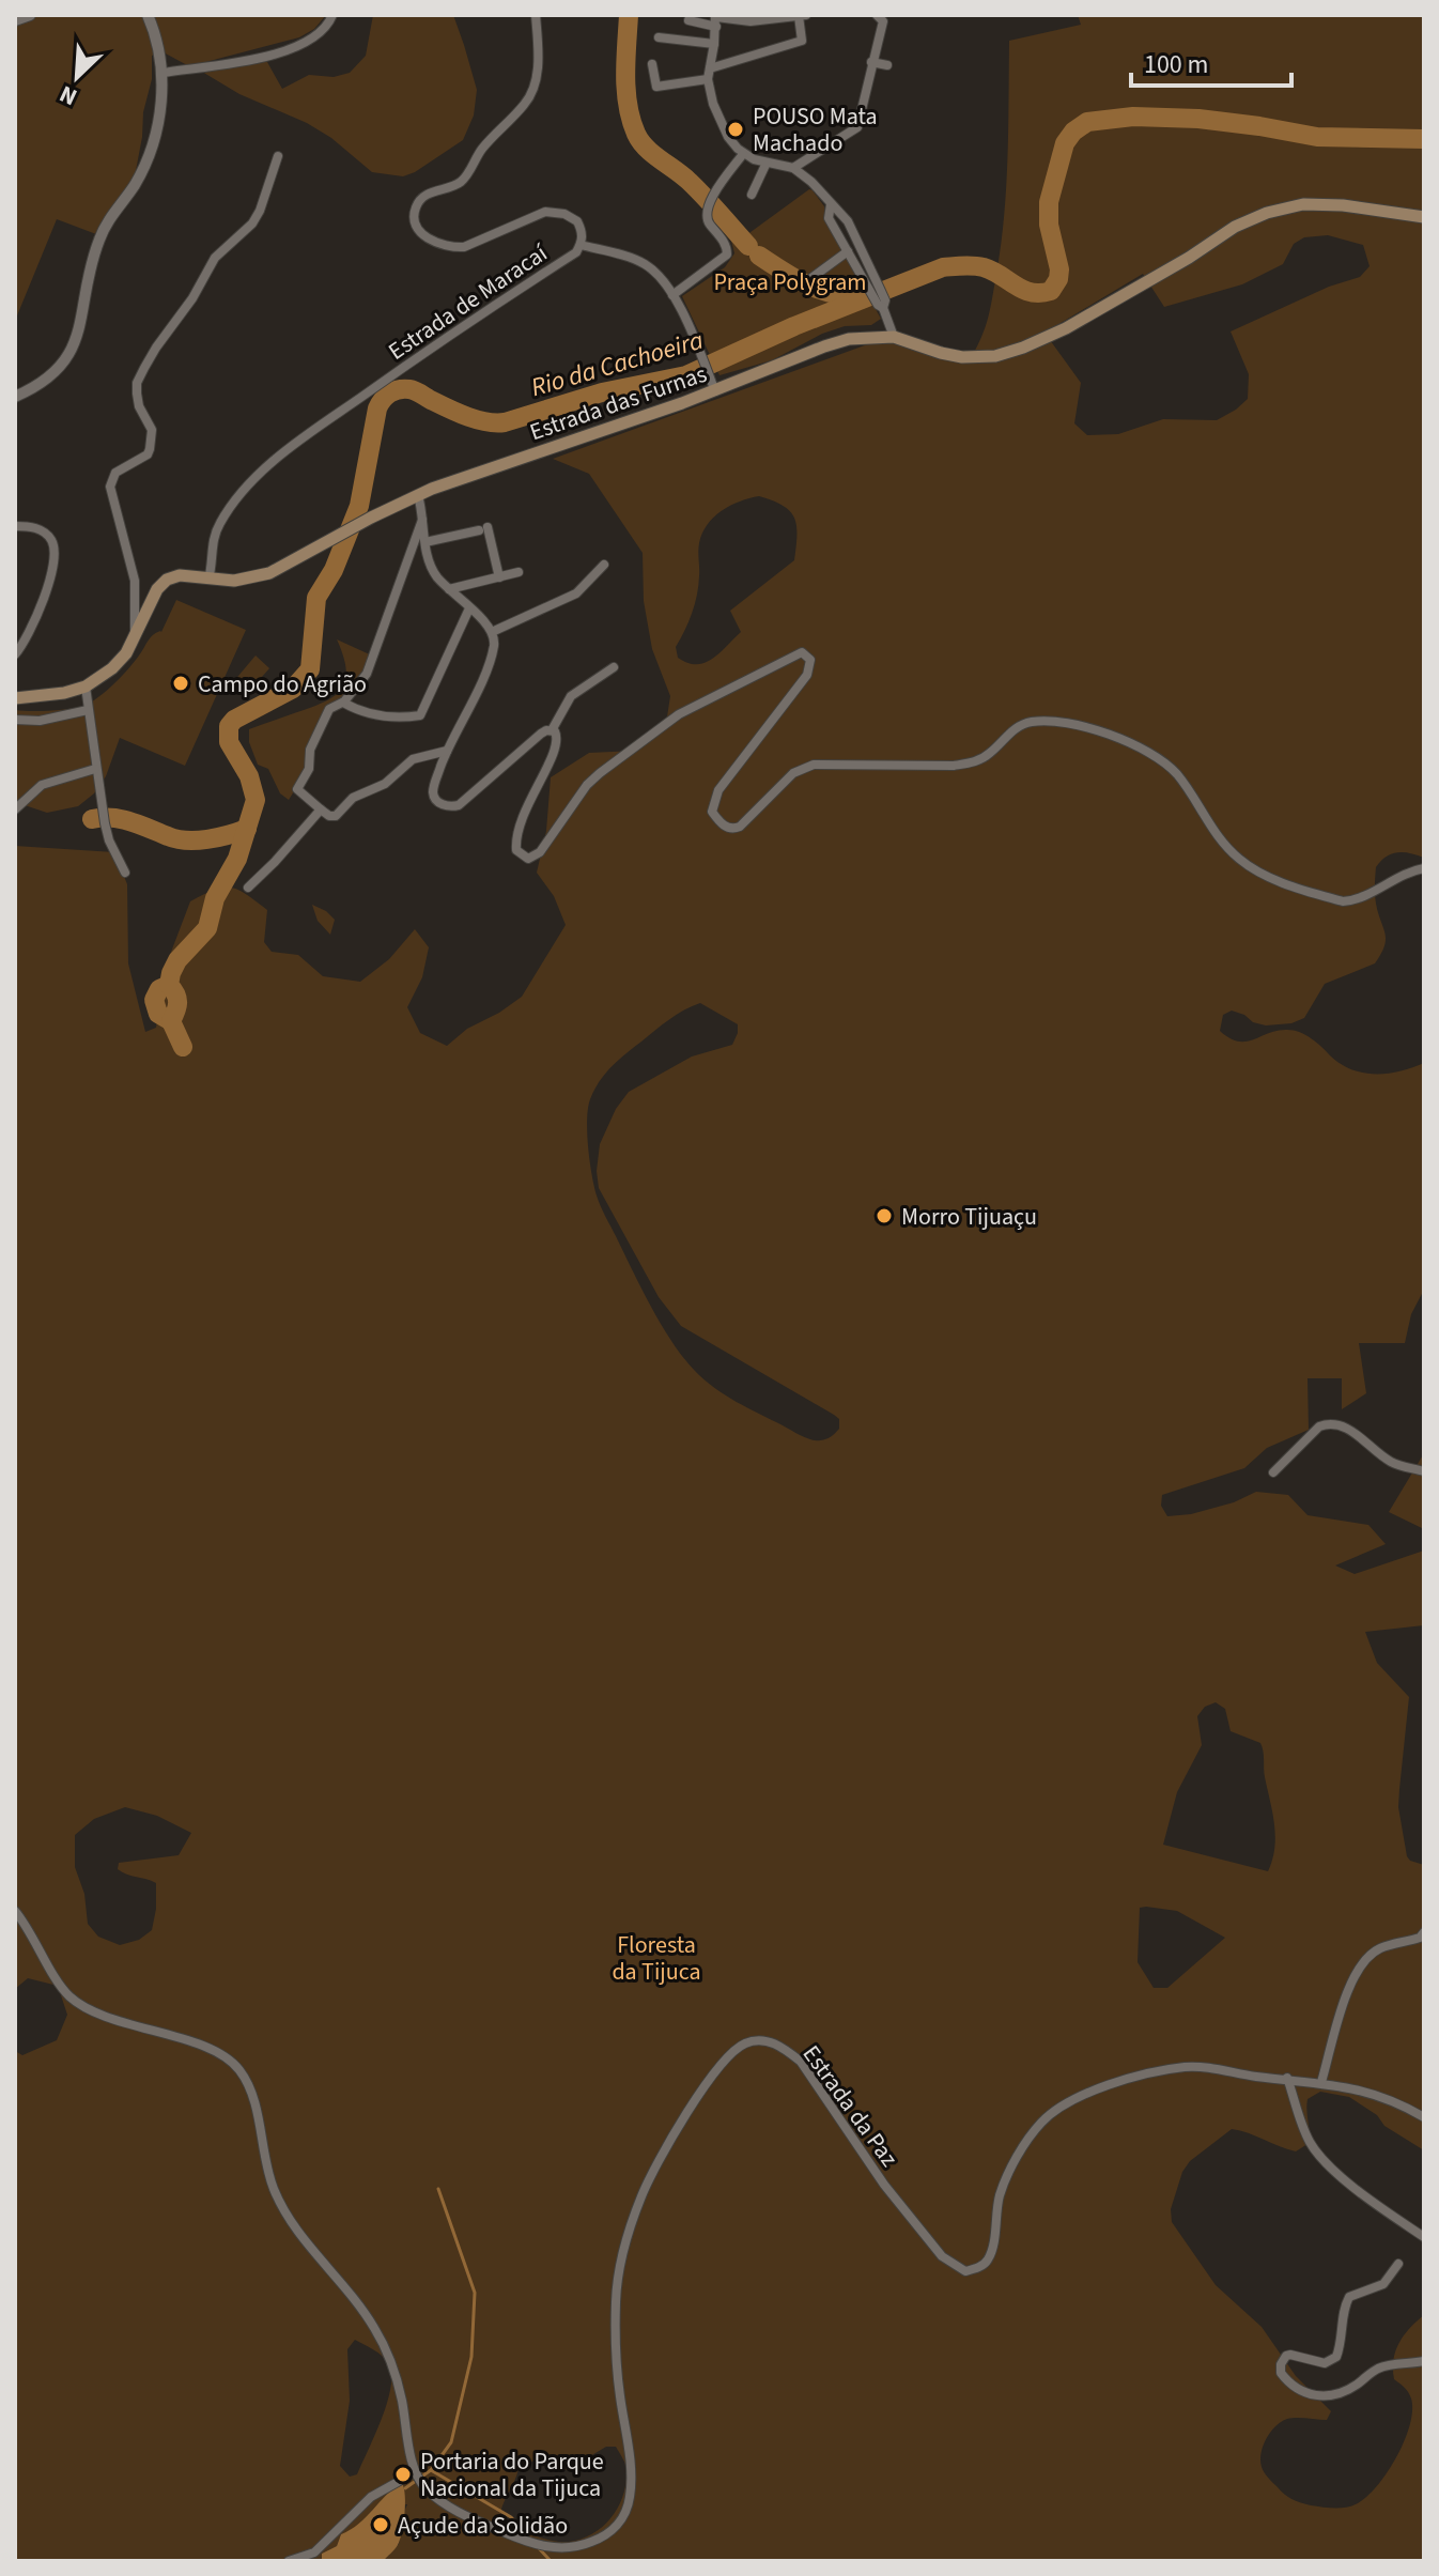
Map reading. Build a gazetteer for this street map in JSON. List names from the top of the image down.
{
  "streets": {
    "main road": ["Estrada das Furnas"],
    "street": ["Estrada de Maracaí", "Estrada da Paz"]
  },
  "crossings": [
    ["Estrada de Maracaí", "Estrada das Furnas"]
  ],
  "water": ["Rio da Cachoeira"],
  "parks": ["Praça Polygram", "Floresta da Tijuca"],
  "places": [
    "POUSO Mata Machado",
    "Campo do Agrião",
    "Morro Tijuaçu",
    "Portaria do Parque Nacional da Tijuca",
    "Açude da Solidão"
  ],
  "scale_bar": "100 m",
  "north": "bottom left"
}
